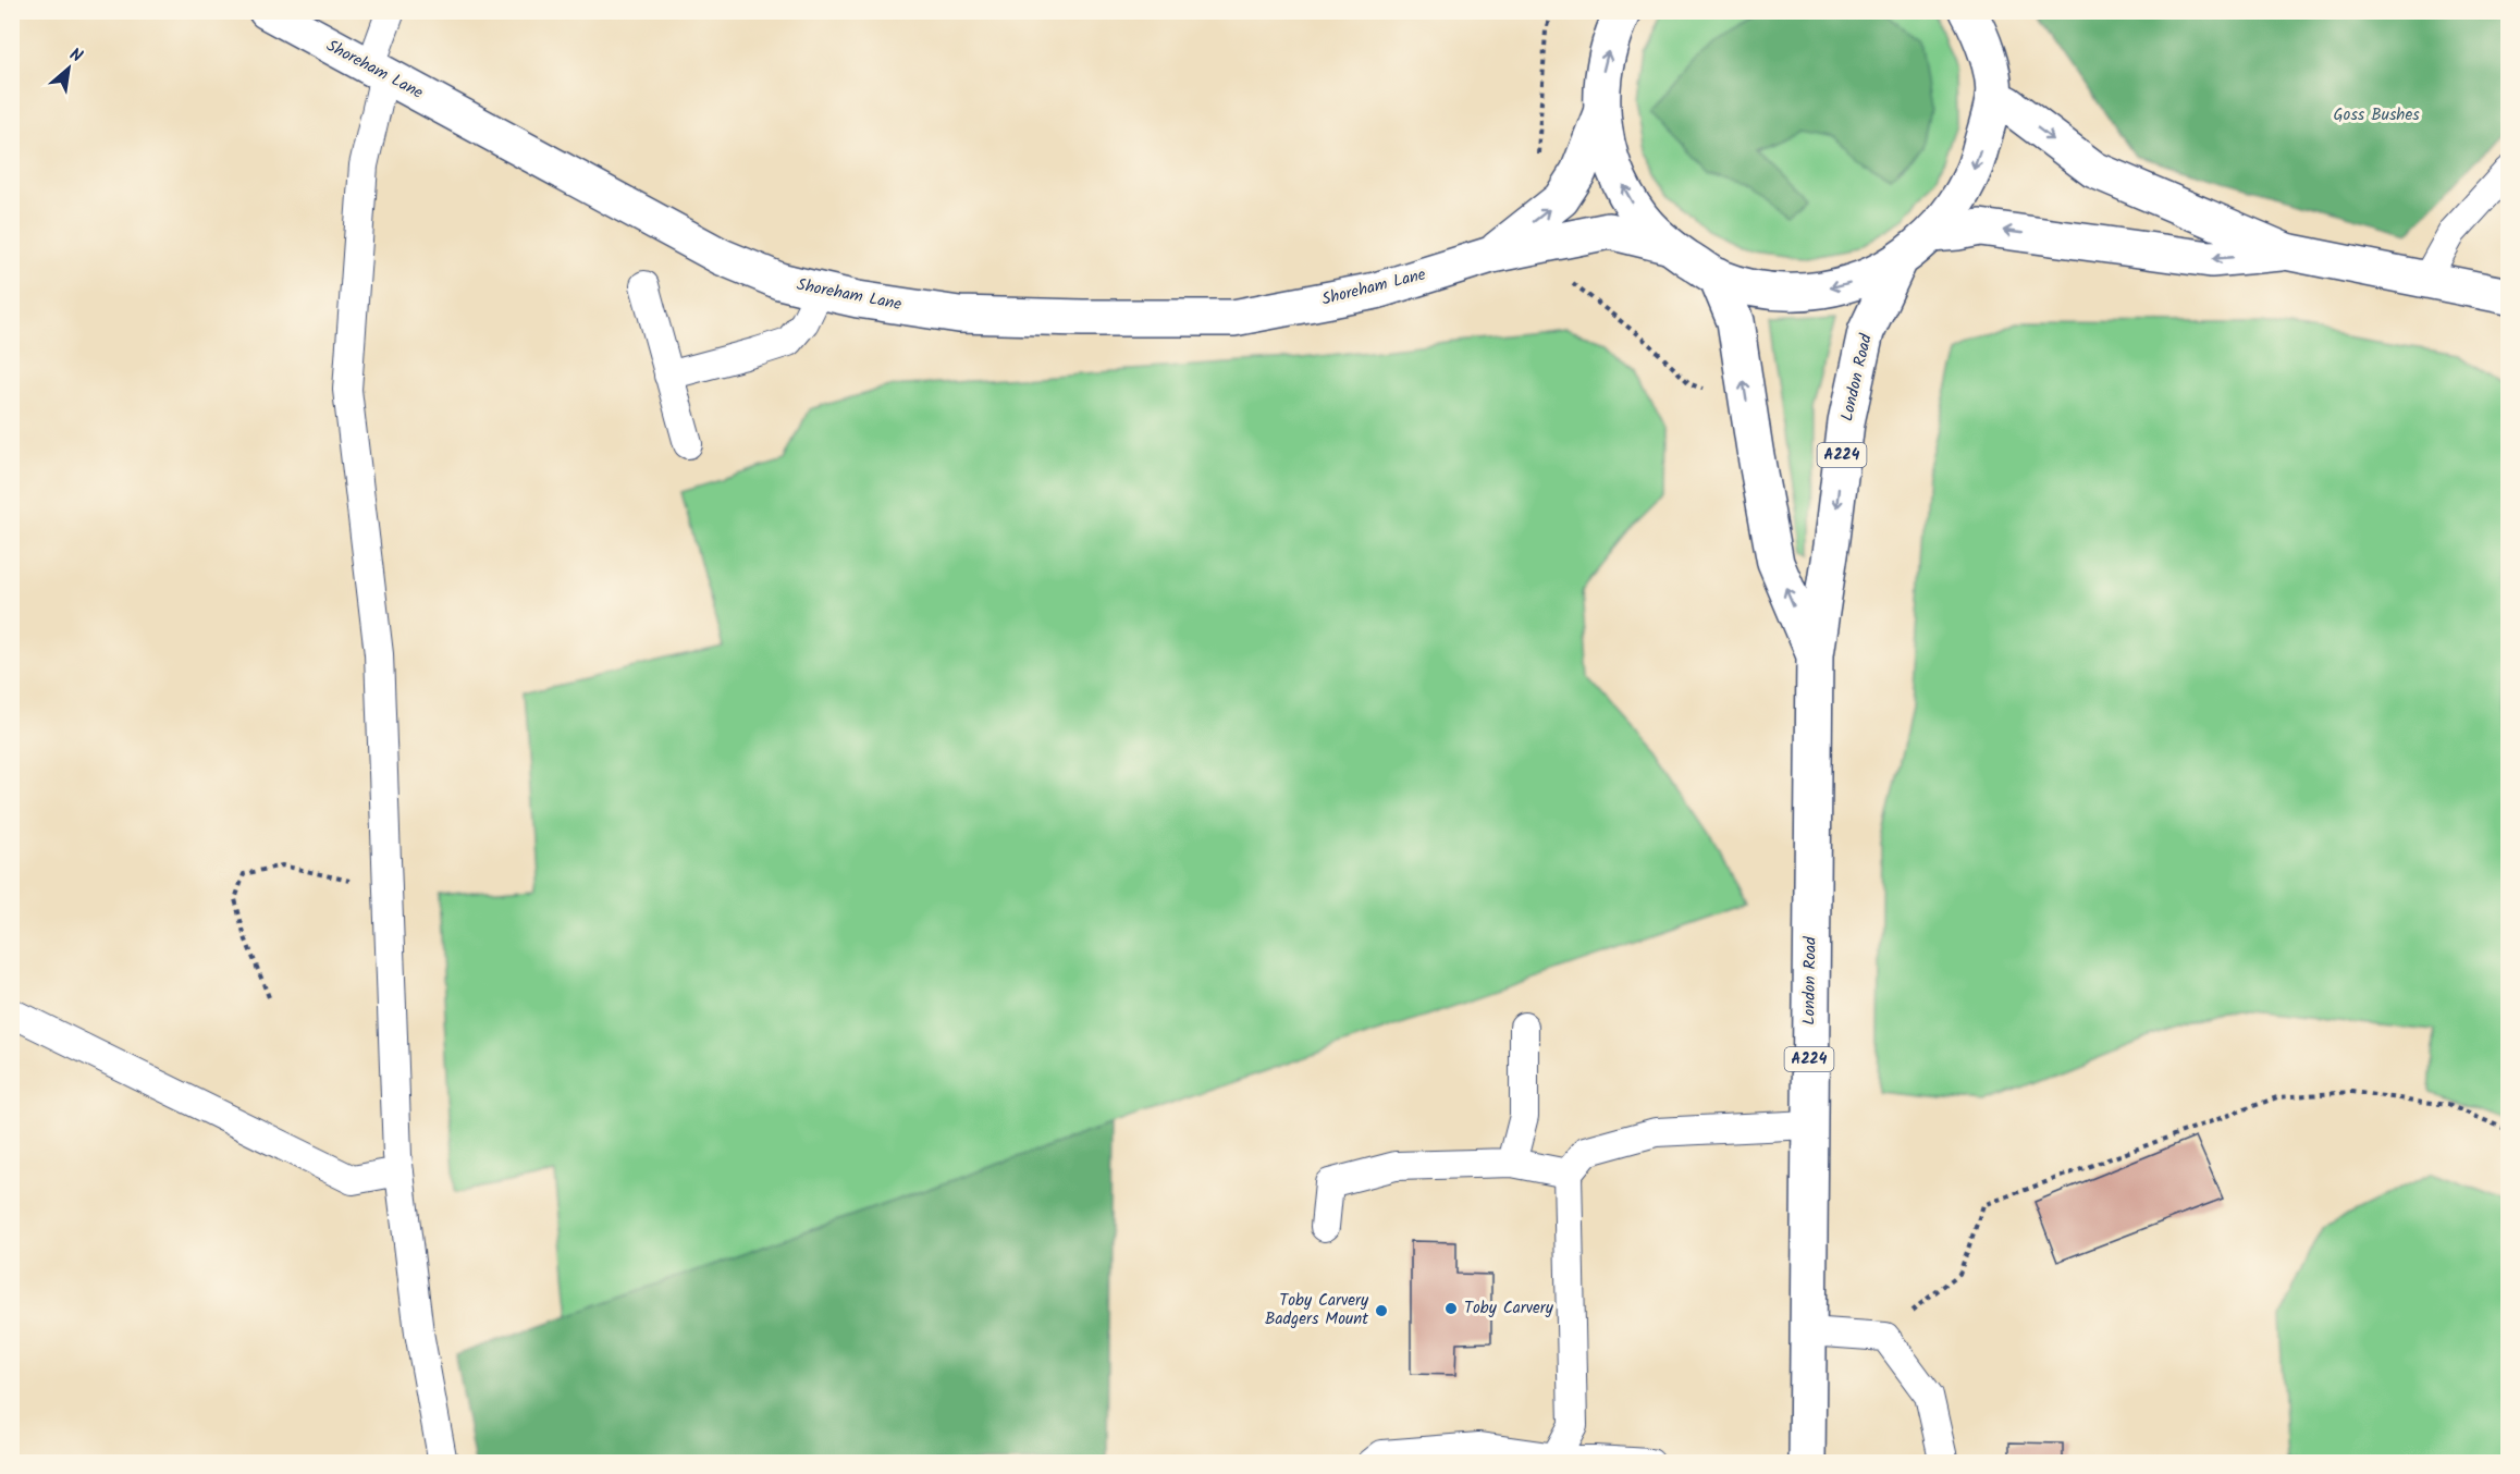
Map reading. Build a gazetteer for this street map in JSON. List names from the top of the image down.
{
  "streets": {
    "street": ["Shoreham Lane", "London Road", "A224"]
  },
  "parks": ["Goss Bushes"],
  "places": ["Toby Carvery", "Toby Carvery Badgers Mount"],
  "north": "top right"
}
